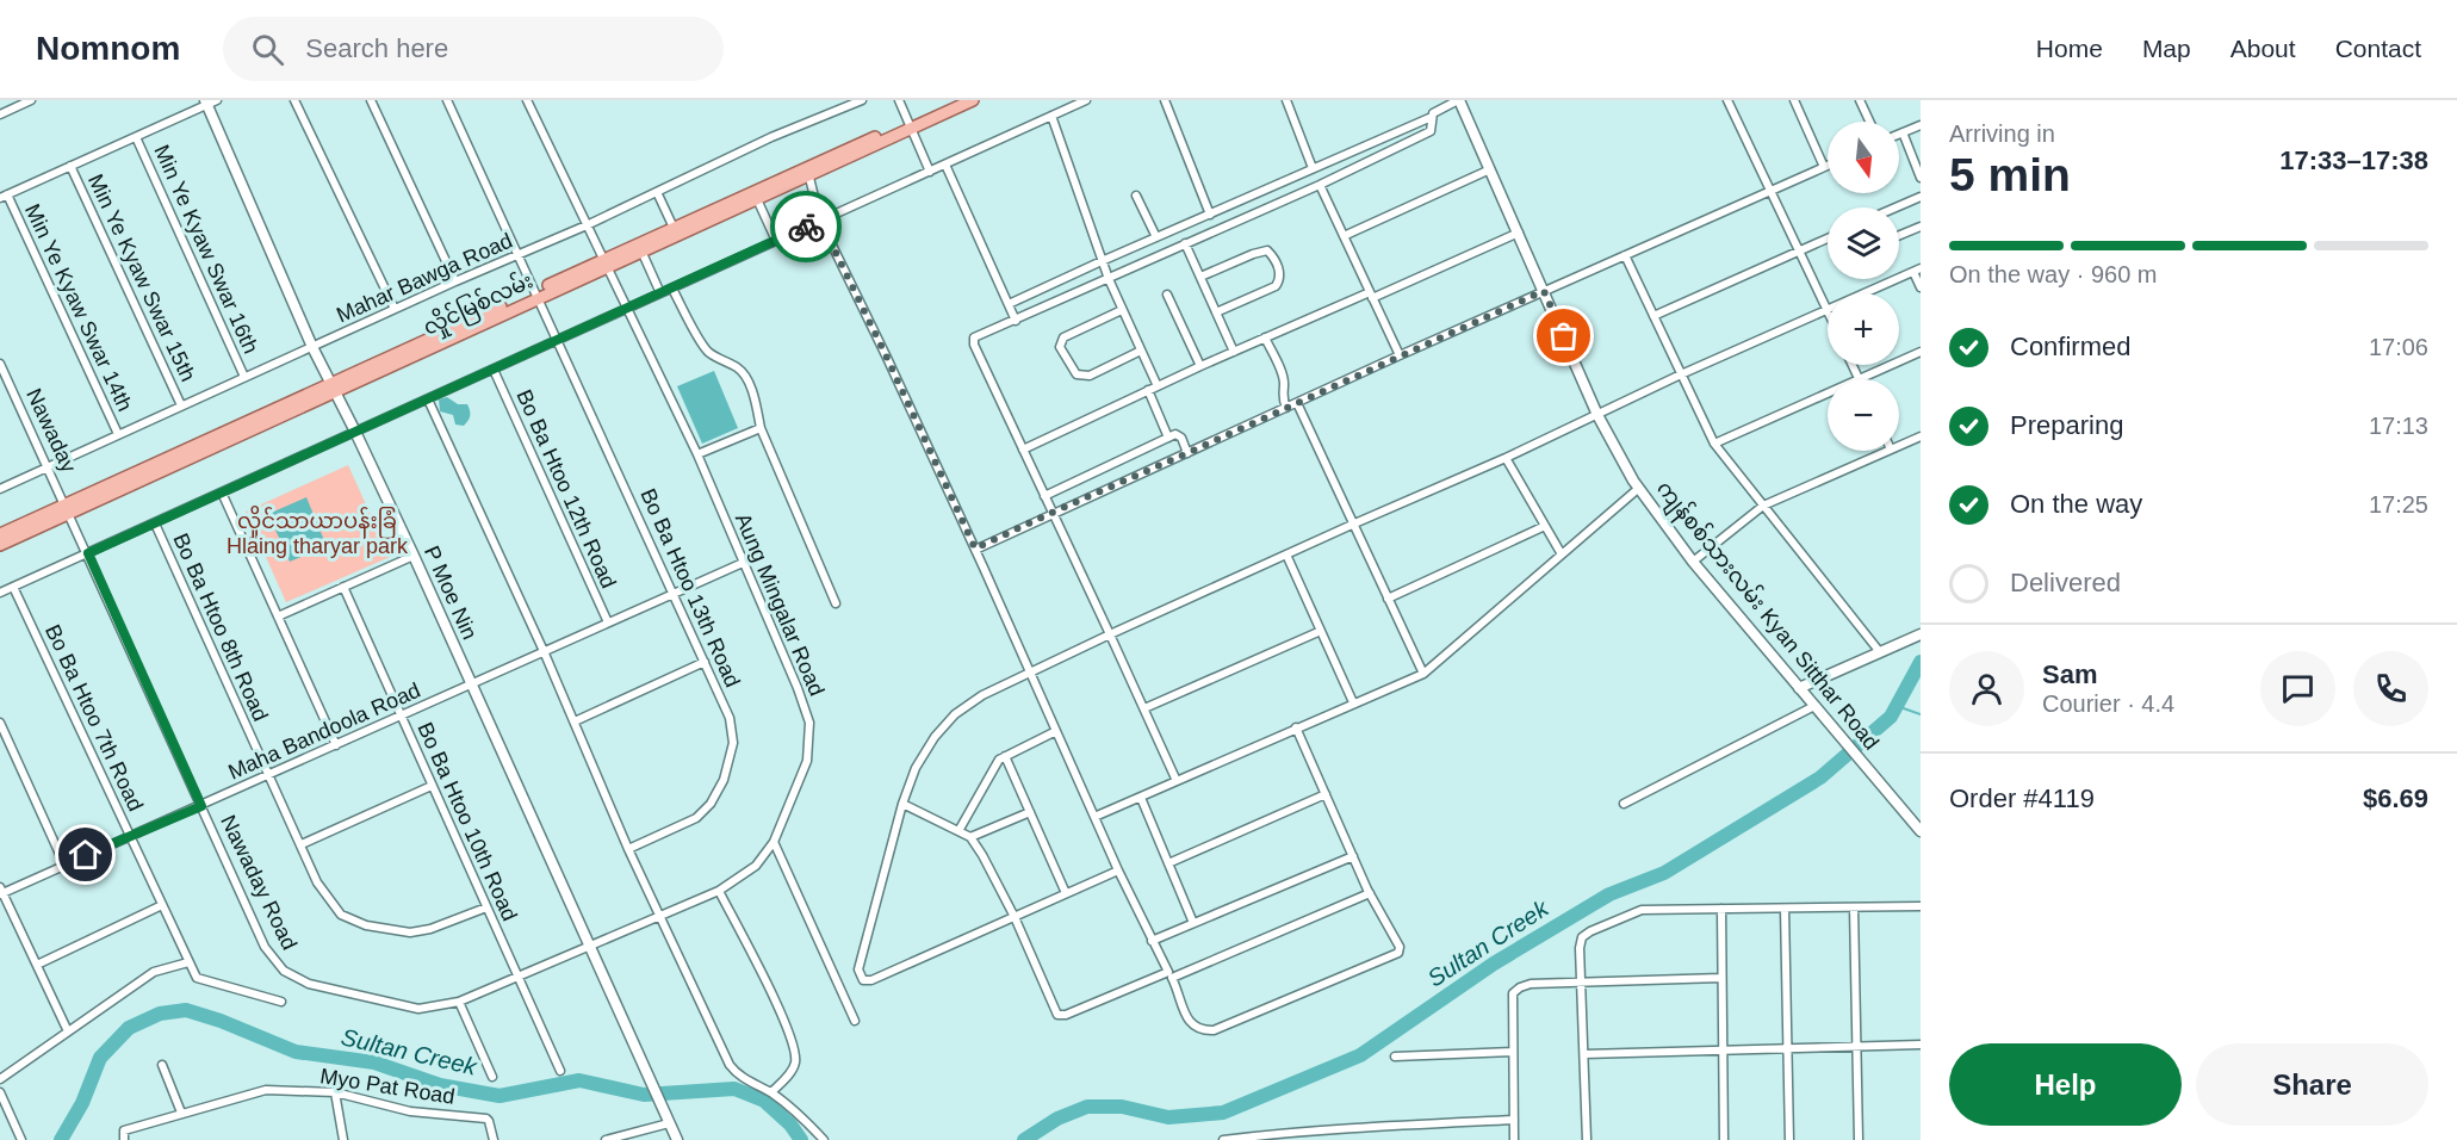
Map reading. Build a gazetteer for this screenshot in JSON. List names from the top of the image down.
{
  "streets": {
    "main road": ["လှိုင်မြစ်လမ်း"],
    "street": [
      "Min Ye Kyaw Swar 16th",
      "Min Ye Kyaw Swar 15th",
      "Mahar Bawga Road",
      "Min Ye Kyaw Swar 14th",
      "Nawaday",
      "Bo Ba Htoo 12th Road",
      "Bo Ba Htoo 13th Road",
      "P Moe Nin",
      "Aung Mingalar Road",
      "ကျန်စစ်သားလမ်း Kyan Sitthar Road",
      "Bo Ba Htoo 8th Road",
      "Bo Ba Htoo 7th Road",
      "Maha Bandoola Road",
      "Bo Ba Htoo 10th Road",
      "Nawaday Road",
      "Myo Pat Road"
    ]
  },
  "crossings": [
    ["Min Ye Kyaw Swar 16th", "Mahar Bawga Road"],
    ["Min Ye Kyaw Swar 15th", "Mahar Bawga Road"],
    ["Mahar Bawga Road", "Min Ye Kyaw Swar 14th"],
    ["Mahar Bawga Road", "Nawaday"],
    ["Mahar Bawga Road", "Bo Ba Htoo 13th Road"],
    ["Mahar Bawga Road", "P Moe Nin"],
    ["Mahar Bawga Road", "Aung Mingalar Road"],
    ["လှိုင်မြစ်လမ်း", "Nawaday"],
    ["လှိုင်မြစ်လမ်း", "Bo Ba Htoo 13th Road"],
    ["လှိုင်မြစ်လမ်း", "P Moe Nin"],
    ["လှိုင်မြစ်လမ်း", "Aung Mingalar Road"],
    ["လှိုင်မြစ်လမ်း", "Nawaday Road"],
    ["Nawaday", "Nawaday Road"],
    ["Bo Ba Htoo 12th Road", "Maha Bandoola Road"],
    ["Bo Ba Htoo 13th Road", "Maha Bandoola Road"],
    ["P Moe Nin", "Aung Mingalar Road"],
    ["P Moe Nin", "Maha Bandoola Road"],
    ["P Moe Nin", "Nawaday Road"],
    ["Aung Mingalar Road", "Maha Bandoola Road"],
    ["Aung Mingalar Road", "Nawaday Road"],
    ["Bo Ba Htoo 8th Road", "Maha Bandoola Road"],
    ["Bo Ba Htoo 8th Road", "Bo Ba Htoo 10th Road"],
    ["Bo Ba Htoo 7th Road", "Maha Bandoola Road"],
    ["Maha Bandoola Road", "Bo Ba Htoo 10th Road"],
    ["Maha Bandoola Road", "Nawaday Road"],
    ["Bo Ba Htoo 10th Road", "Nawaday Road"]
  ],
  "water": ["Sultan Creek"],
  "parks": ["လှိုင်သာယာပန်းခြံ Hlaing tharyar park"],
  "north": "bottom",
  "page": {
    "header": "Nomnom",
    "search": "Search here",
    "nav": [
      "Home",
      "Map",
      "About",
      "Contact"
    ],
    "heading": ["5 min", "Arriving in", "17:33–17:38"],
    "panel": [
      "Sam",
      "Courier · 4.4",
      "Order #4119",
      "$6.69"
    ],
    "map_buttons": ["+", "−"],
    "bar": "On the way · 960 m",
    "list": [
      ["Confirmed", "17:06"],
      ["Preparing", "17:13"],
      ["On the way", "17:25"],
      "Delivered"
    ],
    "buttons": ["Help", "Share"]
  }
}
